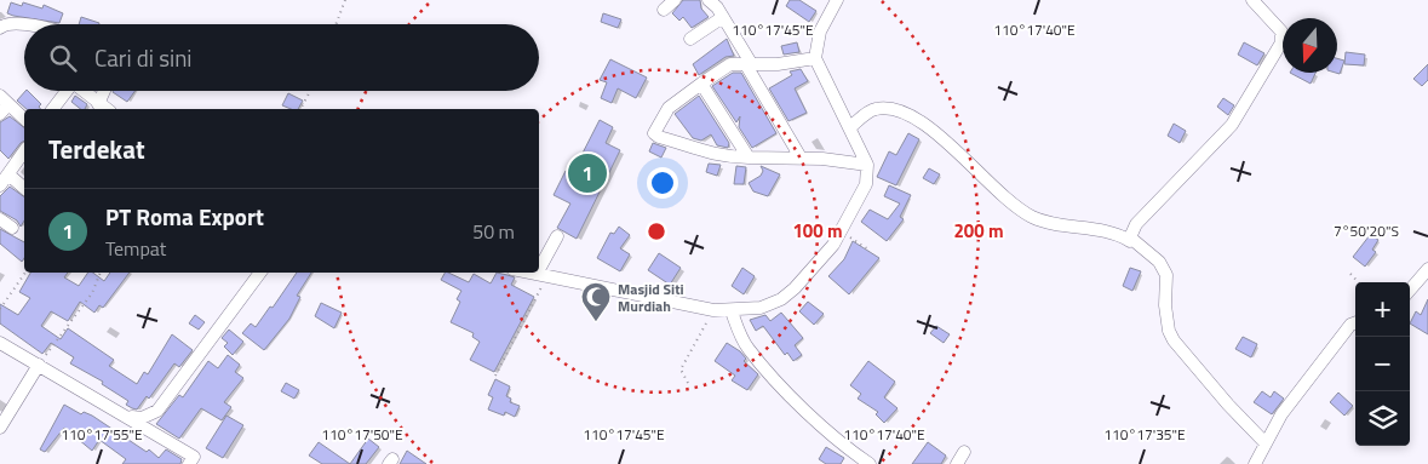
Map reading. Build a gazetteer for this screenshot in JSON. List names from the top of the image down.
{
  "places": {
    "mosque": ["Masjid Siti Murdiah"]
  },
  "north": "bottom",
  "page": {
    "search": "Cari di sini",
    "heading": "Terdekat",
    "pins": "1",
    "list": [
      {
        "mark": "1",
        "name": "PT Roma Export",
        "note": "Tempat",
        "value": "50 m"
      }
    ],
    "map_buttons": ["+", "−"]
  },
  "coordinates": [
    "110°17'45\"E",
    "110°17'40\"E",
    "7°50'20\"S",
    "110°17'55\"E",
    "110°17'50\"E",
    "110°17'35\"E"
  ],
  "rings": ["100 m", "200 m"]
}
